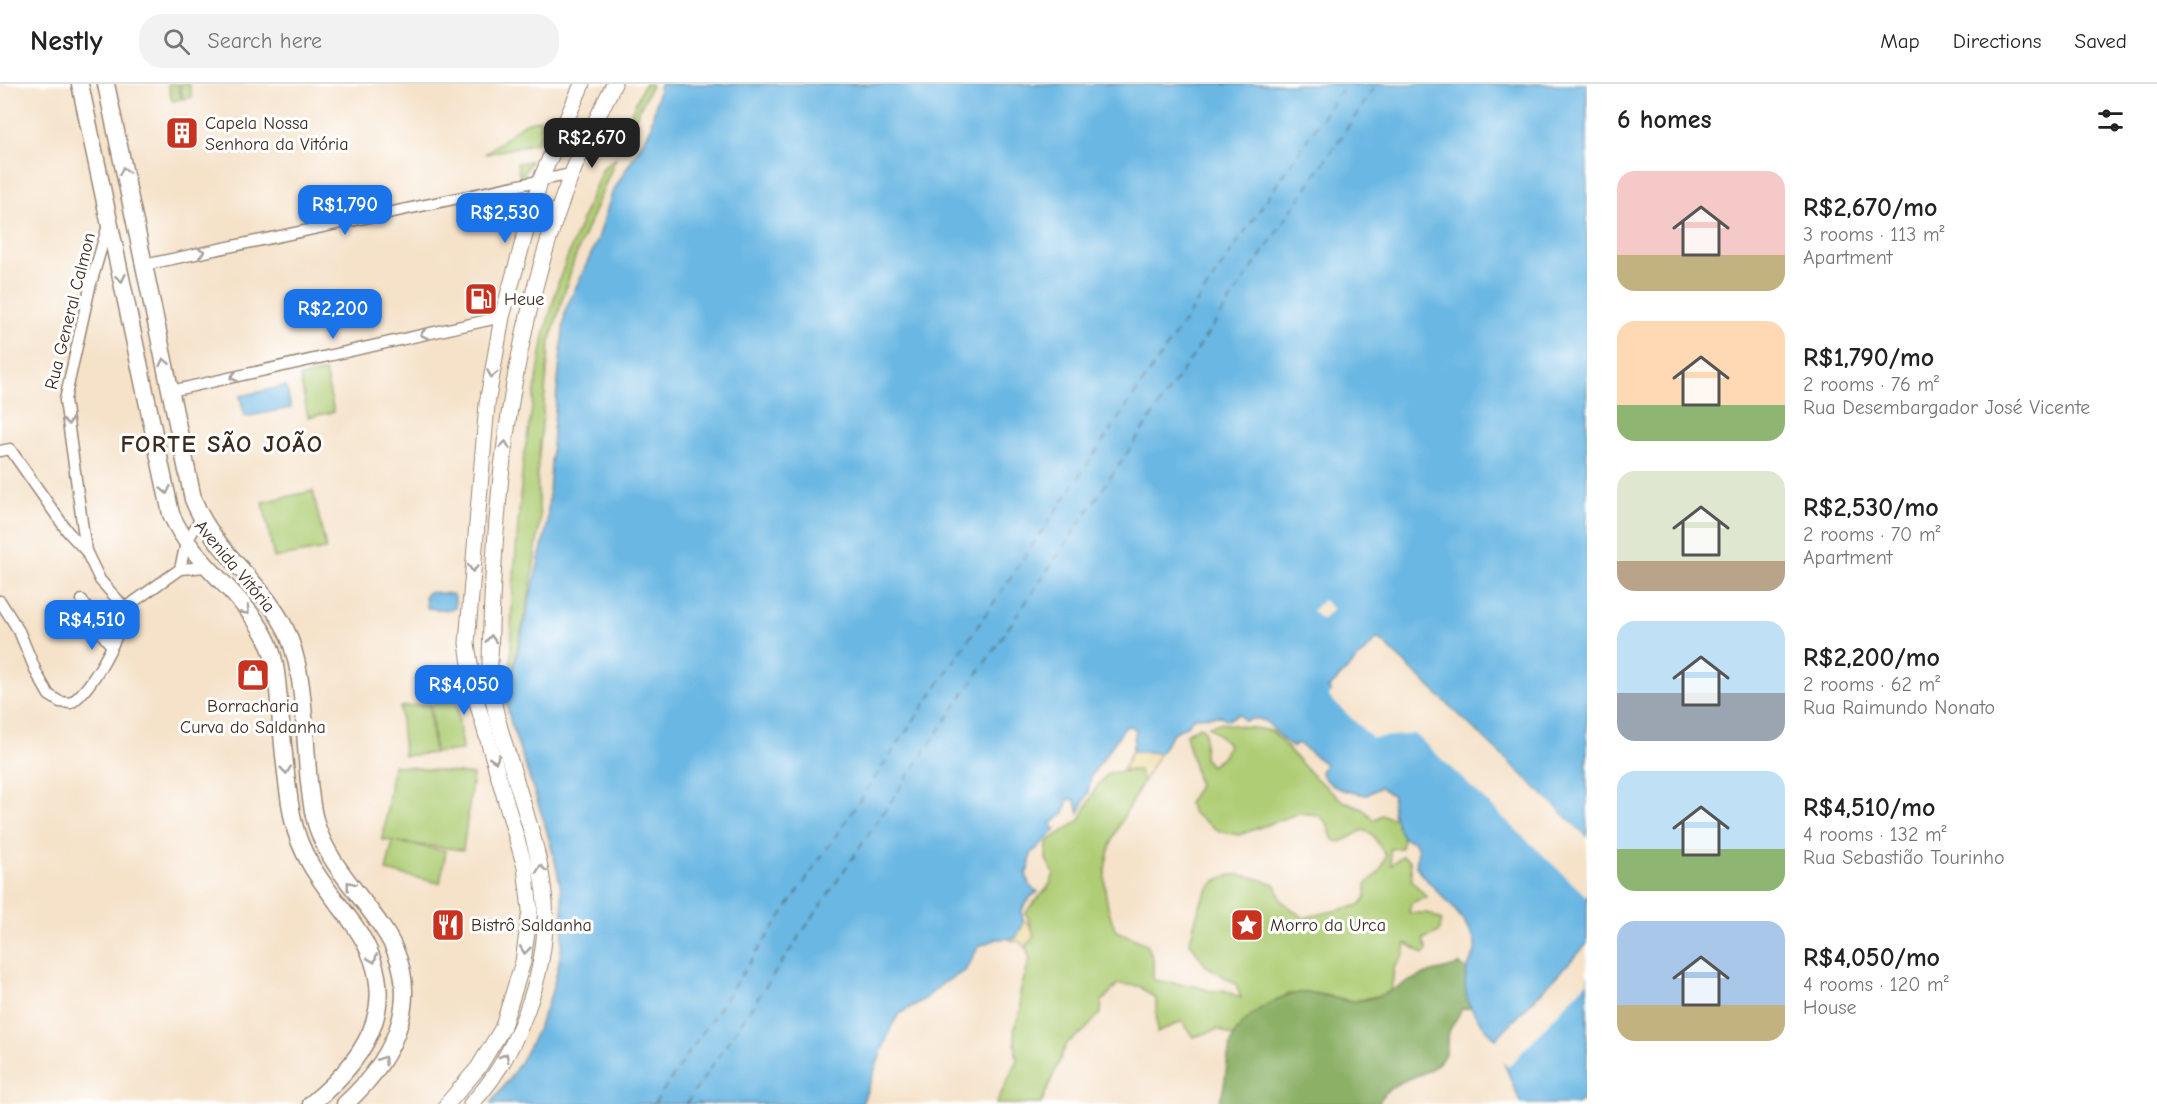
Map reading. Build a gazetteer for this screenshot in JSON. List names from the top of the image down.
{
  "streets": {
    "main road": ["Avenida Vitória"],
    "street": ["Rua General Calmon"]
  },
  "crossings": [
    ["Rua General Calmon", "Avenida Vitória"]
  ],
  "one_way": ["Rua General Calmon"],
  "districts": ["FORTE SÃO JOÃO"],
  "places": {
    "building": ["Capela Nossa Senhora da Vitória"],
    "fuel station": ["Heue"],
    "shop": ["Borracharia Curva do Saldanha"],
    "restaurant": ["Bistrô Saldanha"],
    "place": ["Morro da Urca"]
  },
  "page": {
    "header": "Nestly",
    "search": "Search here",
    "nav": ["Map", "Directions", "Saved"],
    "heading": "6 homes",
    "price": [
      "R$2,670",
      "R$1,790",
      "R$2,530",
      "R$2,200",
      "R$4,510",
      "R$4,050"
    ],
    "list": [
      {
        "name": "R$2,670/mo",
        "note": "3 rooms · 113 m² · Apartment"
      },
      {
        "name": "R$1,790/mo",
        "note": "2 rooms · 76 m² · Rua Desembargador José Vicente"
      },
      {
        "name": "R$2,530/mo",
        "note": "2 rooms · 70 m² · Apartment"
      },
      {
        "name": "R$2,200/mo",
        "note": "2 rooms · 62 m² · Rua Raimundo Nonato"
      },
      {
        "name": "R$4,510/mo",
        "note": "4 rooms · 132 m² · Rua Sebastião Tourinho"
      },
      {
        "name": "R$4,050/mo",
        "note": "4 rooms · 120 m² · House"
      }
    ]
  }
}
